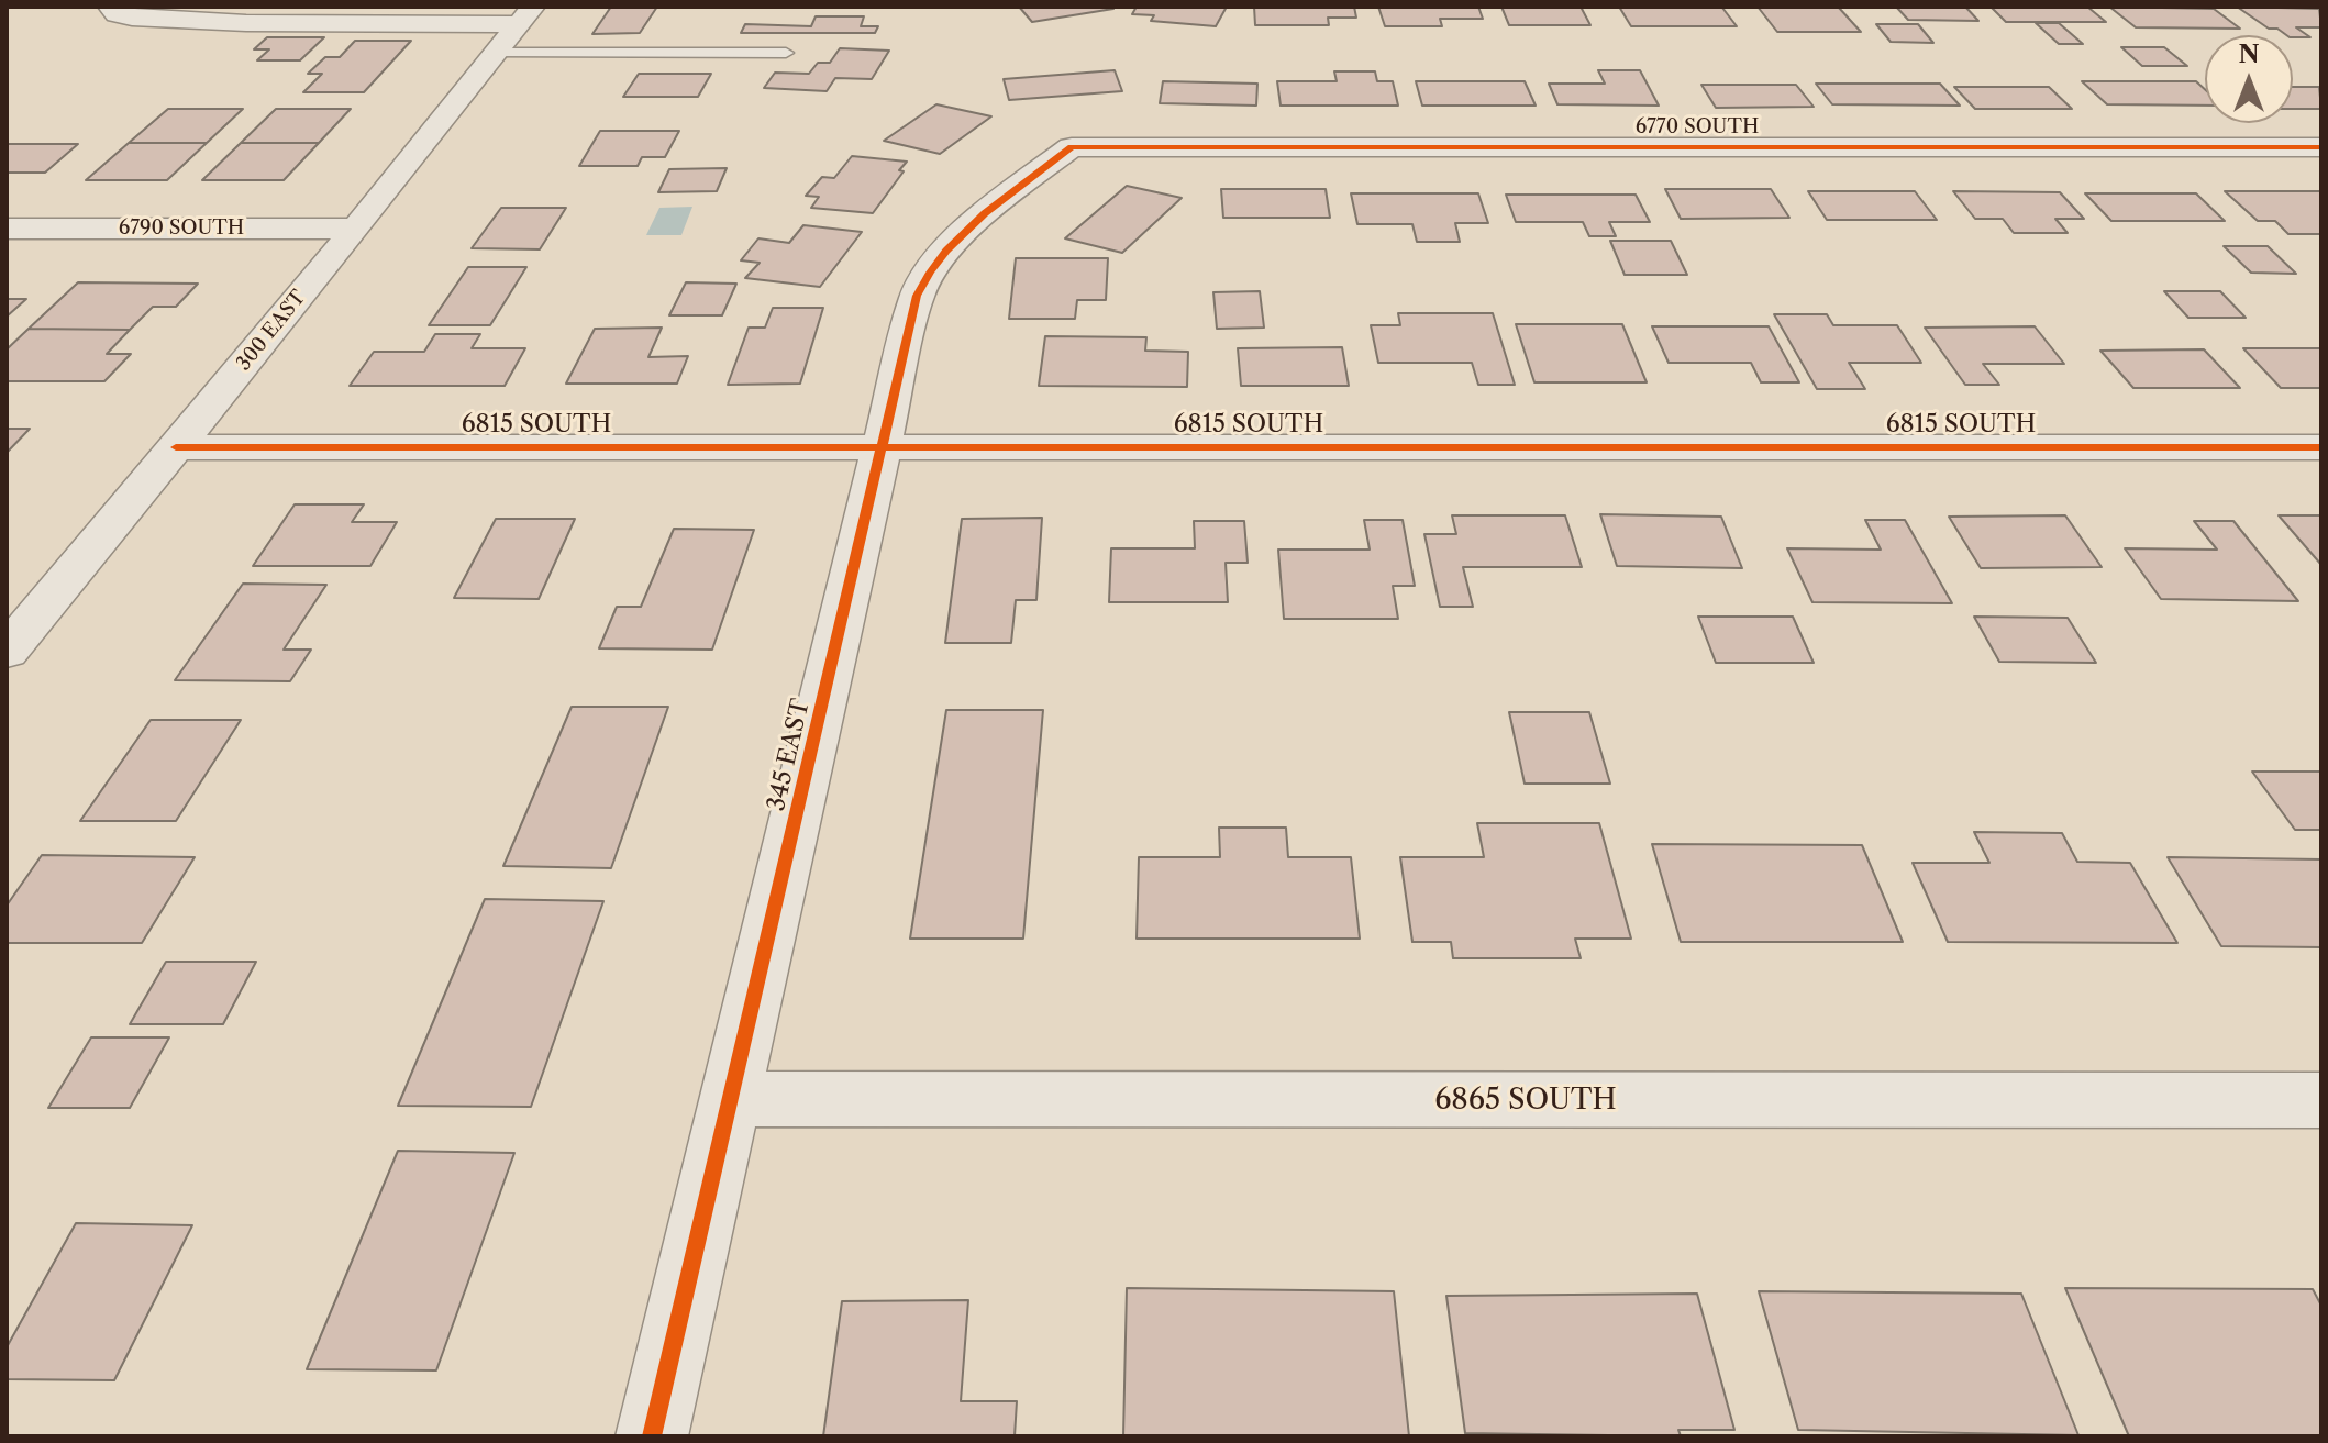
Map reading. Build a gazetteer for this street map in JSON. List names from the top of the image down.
{
  "streets": {
    "street": [
      "6770 SOUTH",
      "6790 SOUTH",
      "300 EAST",
      "6815 SOUTH",
      "345 EAST",
      "6865 SOUTH"
    ]
  },
  "crossings": [
    ["6770 SOUTH", "345 EAST"],
    ["6790 SOUTH", "300 EAST"],
    ["300 EAST", "6815 SOUTH"],
    ["6815 SOUTH", "345 EAST"],
    ["345 EAST", "6865 SOUTH"]
  ],
  "north": "top"
}
